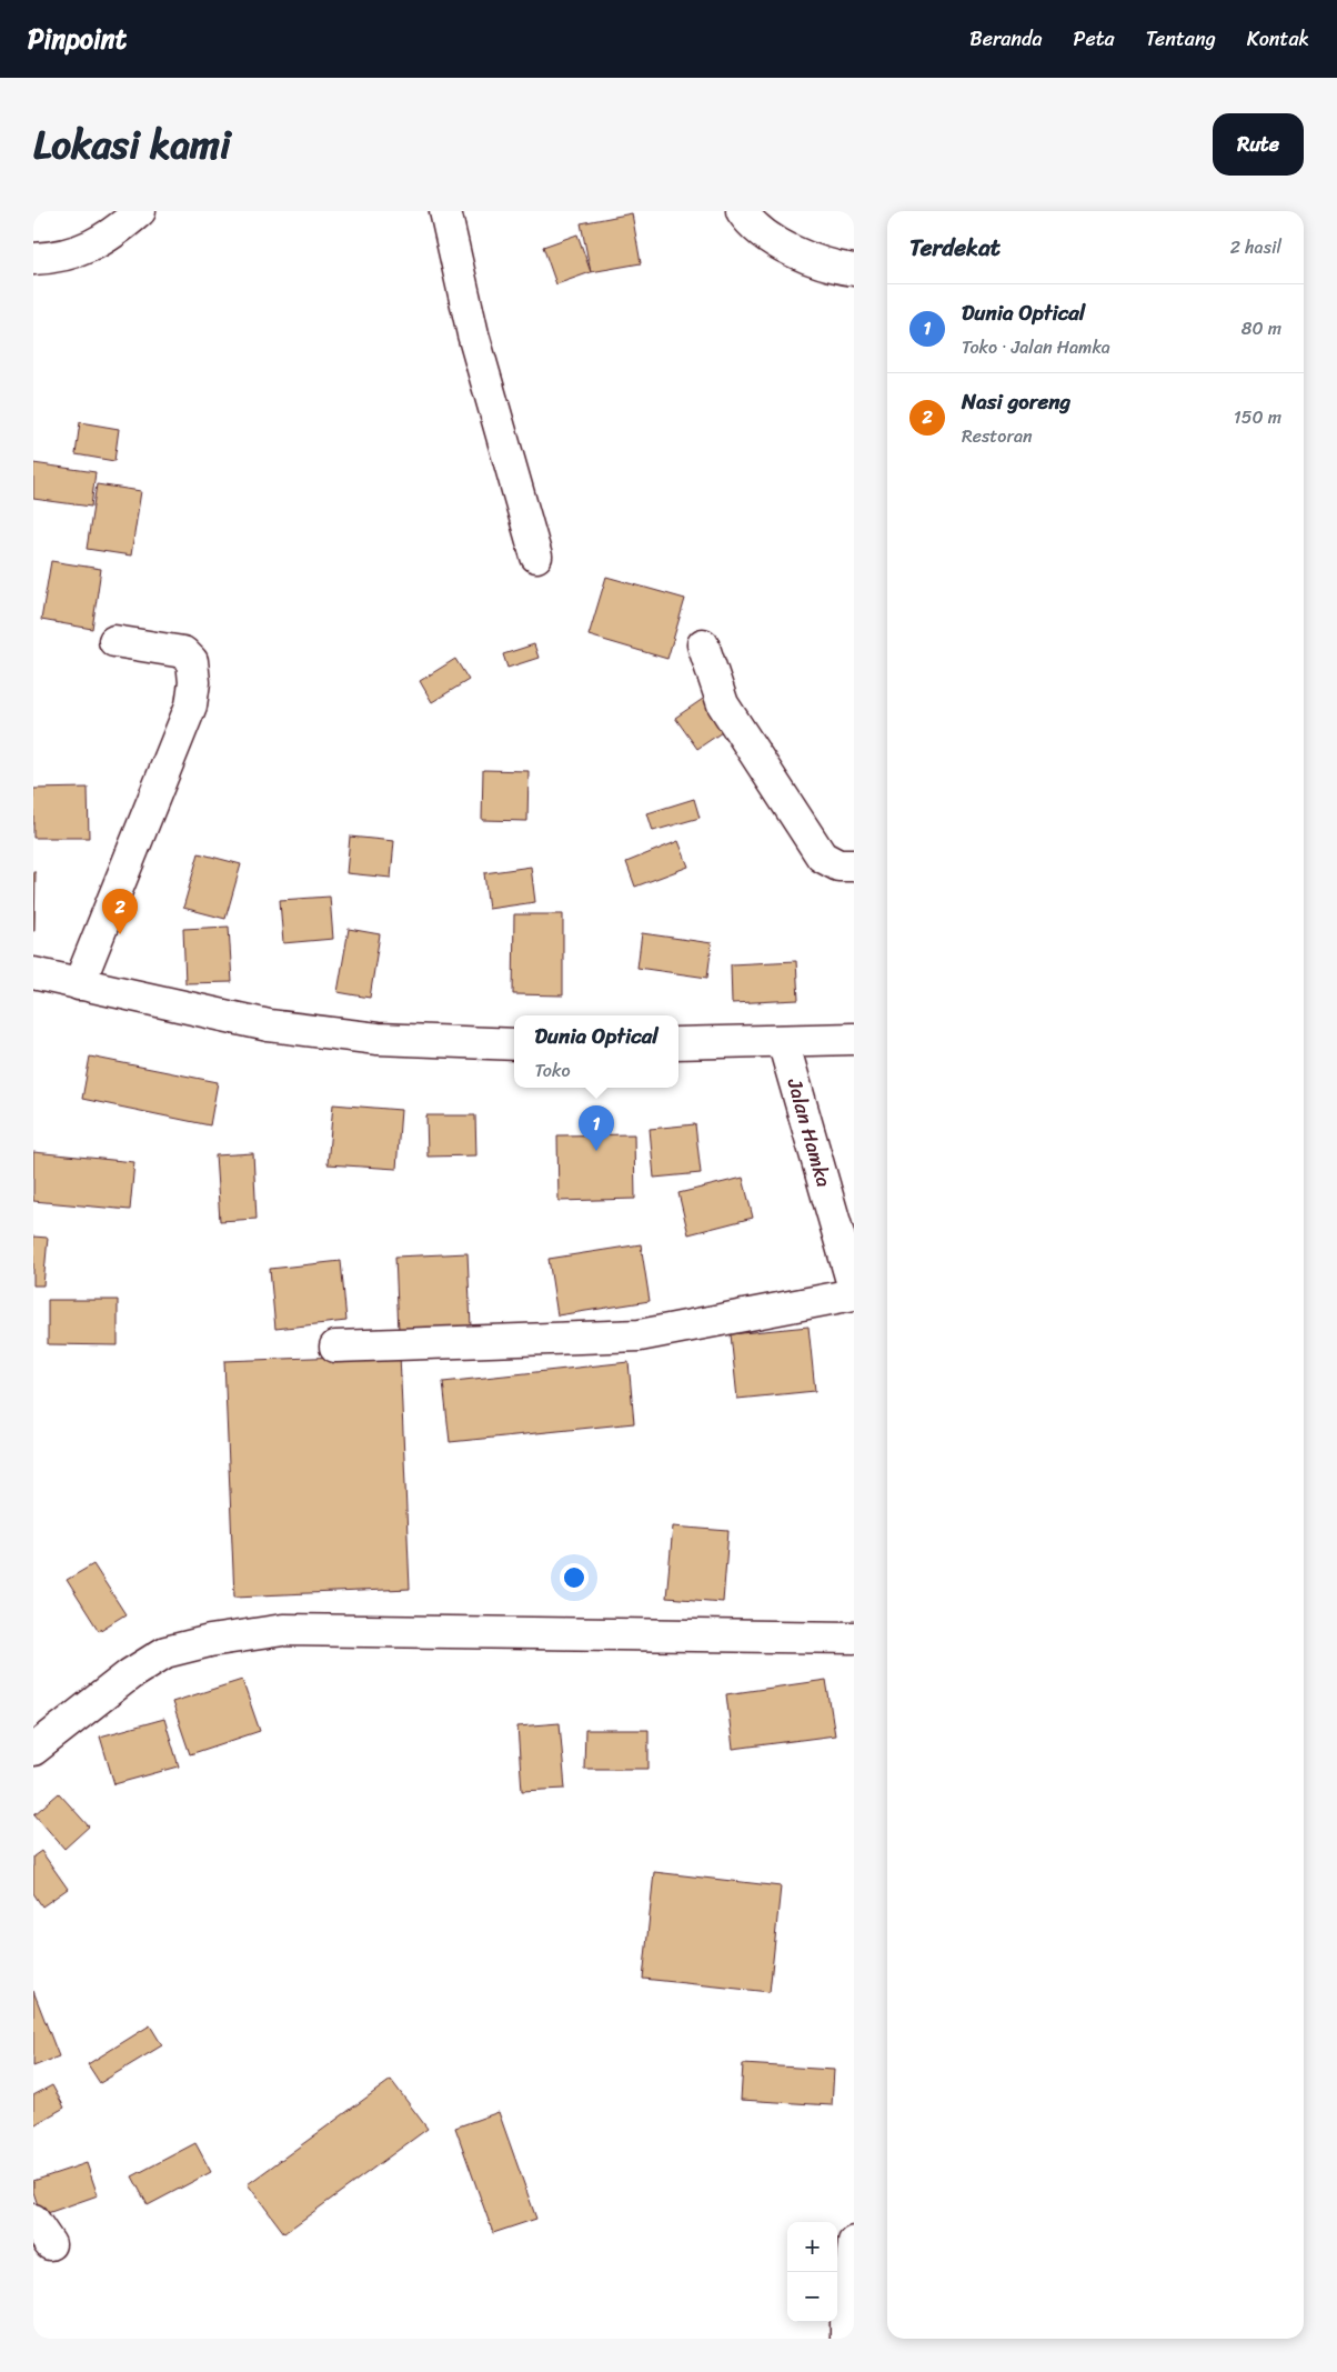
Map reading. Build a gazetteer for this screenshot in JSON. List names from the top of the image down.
{
  "streets": {
    "main road": ["Jalan Hamka"]
  },
  "page": {
    "header": "Pinpoint",
    "nav": [
      "Beranda",
      "Peta",
      "Tentang",
      "Kontak"
    ],
    "title": "Lokasi kami",
    "buttons": "Rute",
    "heading": ["Terdekat", "2 hasil"],
    "list": [
      {
        "mark": "1",
        "name": "Dunia Optical",
        "note": "Toko · Jalan Hamka",
        "value": "80 m"
      },
      {
        "mark": "2",
        "name": "Nasi goreng",
        "note": "Restoran",
        "value": "150 m"
      }
    ],
    "pins": ["2", "1"],
    "popup": ["Dunia Optical", "Toko"],
    "map_buttons": ["+", "−"]
  }
}
